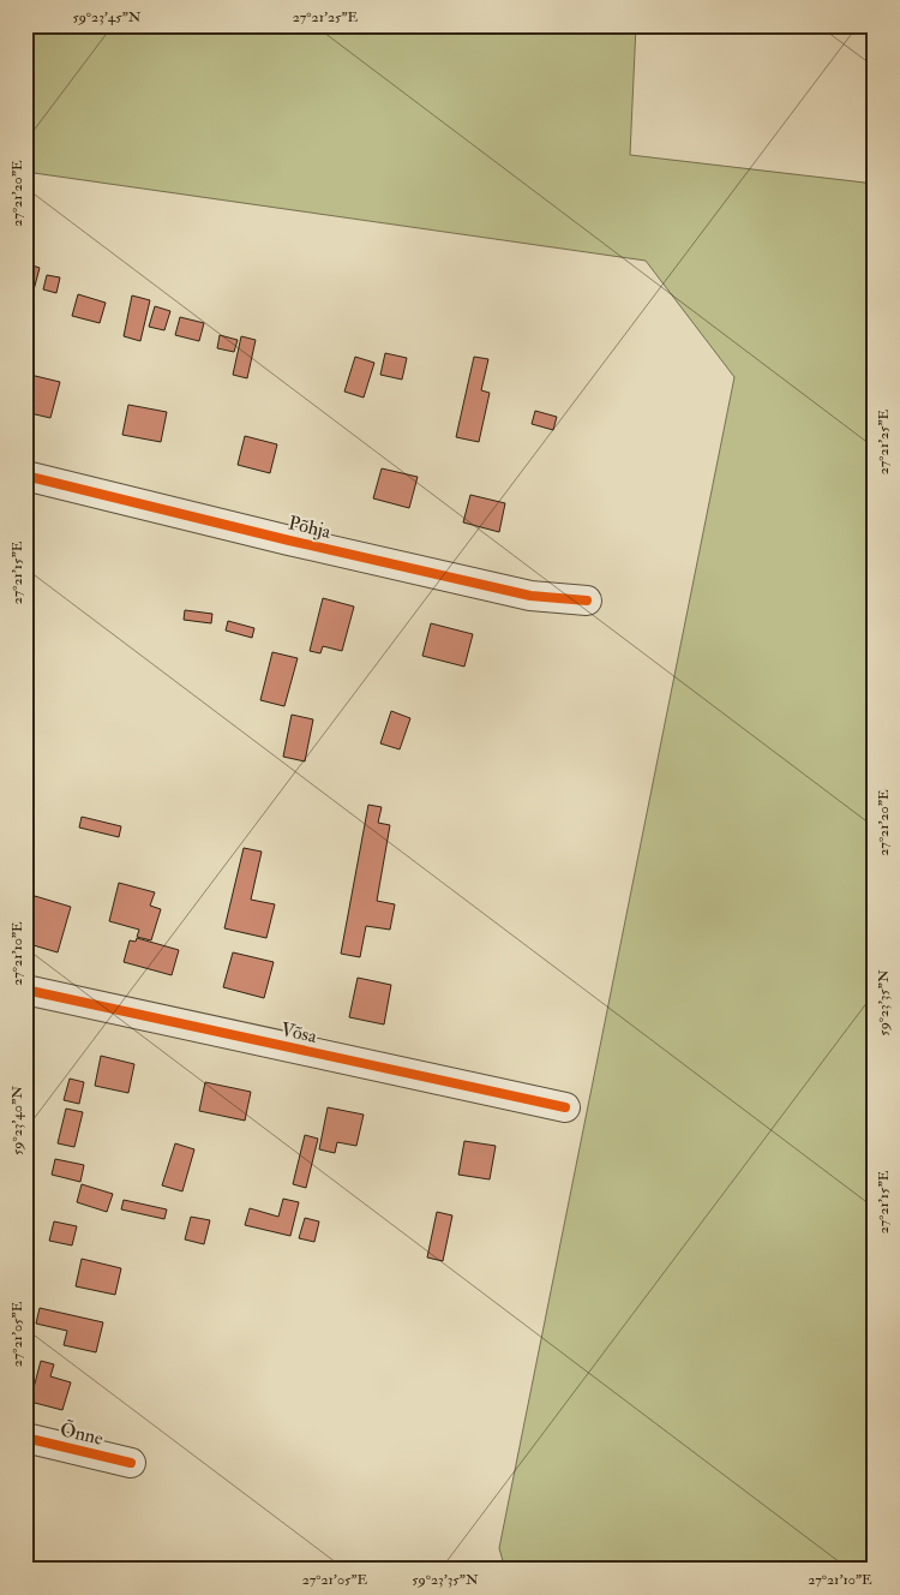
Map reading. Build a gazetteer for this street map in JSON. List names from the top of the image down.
{
  "streets": {
    "street": ["Põhja", "Võsa", "Õnne"]
  },
  "coordinates": [
    "59°23'45\"N",
    "27°21'25\"E",
    "27°21'20\"E",
    "27°21'15\"E",
    "27°21'10\"E",
    "59°23'35\"N",
    "59°23'40\"N",
    "27°21'05\"E"
  ]
}
